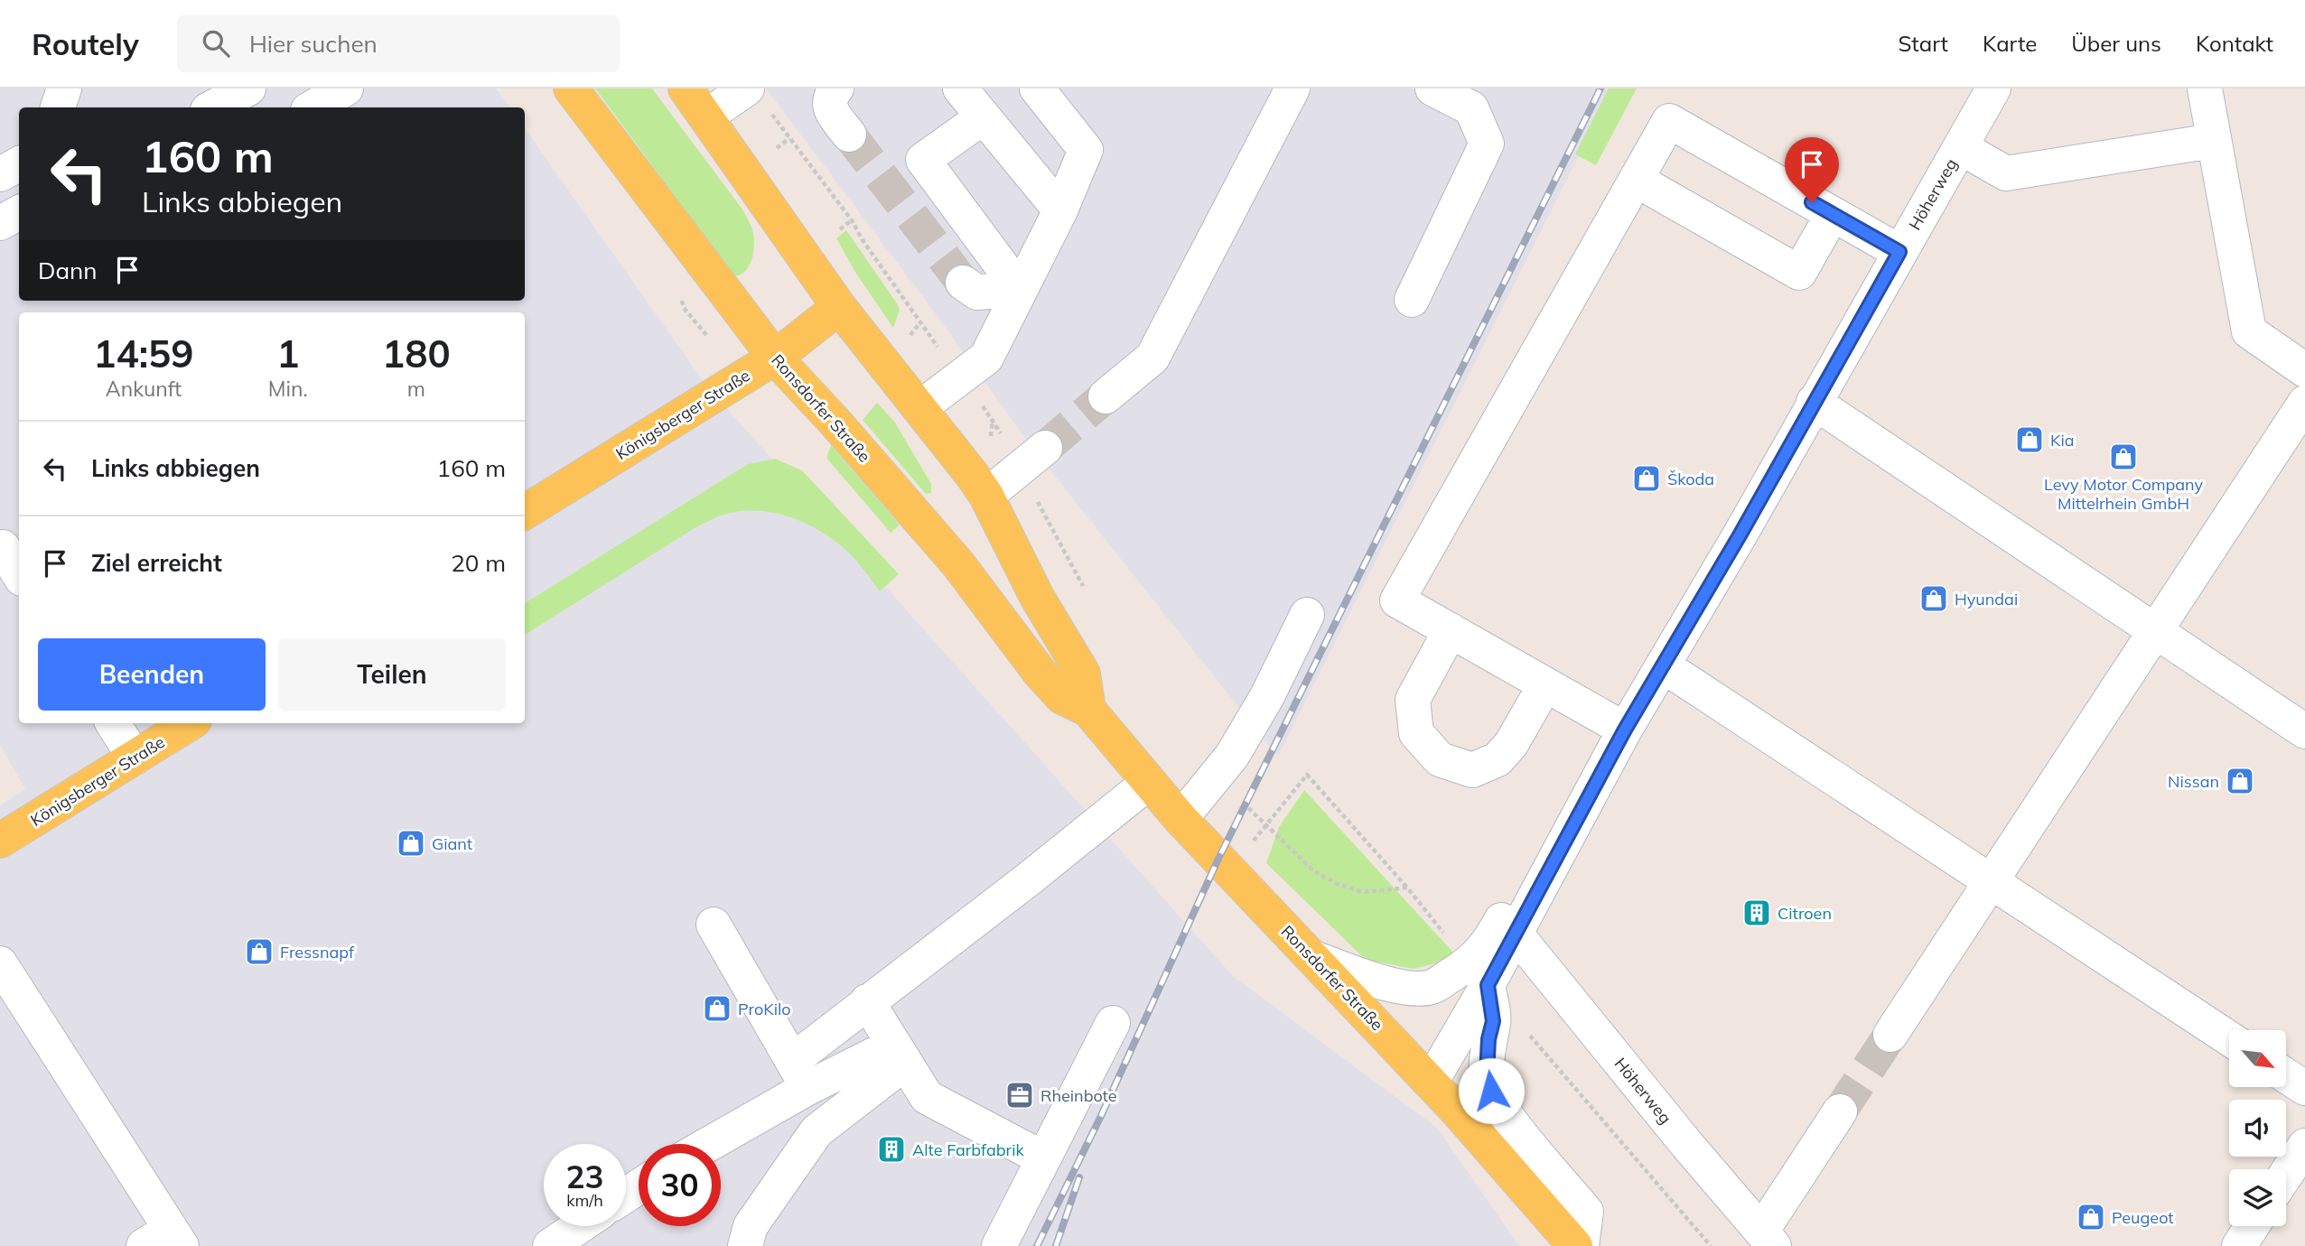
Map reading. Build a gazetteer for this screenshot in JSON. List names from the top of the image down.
{
  "streets": {
    "main road": ["Ronsdorfer Straße", "Königsberger Straße"],
    "street": ["Höherweg"]
  },
  "crossings": [
    ["Höherweg", "Ronsdorfer Straße"],
    ["Ronsdorfer Straße", "Königsberger Straße"]
  ],
  "places": {
    "shop": [
      "Kia",
      "Levy Motor Company Mittelrhein GmbH",
      "Škoda",
      "Hyundai",
      "Nissan",
      "Giant",
      "Fressnapf",
      "ProKilo",
      "Peugeot"
    ],
    "building": ["Citroen", "Alte Farbfabrik"],
    "office": ["Rheinbote"]
  },
  "north": "bottom right",
  "page": {
    "header": "Routely",
    "search": "Hier suchen",
    "nav": [
      "Start",
      "Karte",
      "Über uns",
      "Kontakt"
    ],
    "turn": ["160 m", "Links abbiegen"],
    "then": "Dann",
    "eta": [
      "14:59",
      "Ankunft",
      "1",
      "Min.",
      "180",
      "m"
    ],
    "list": [
      {
        "name": "Links abbiegen",
        "value": "160 m"
      },
      {
        "name": "Ziel erreicht",
        "value": "20 m"
      }
    ],
    "buttons": ["Beenden", "Teilen"],
    "speed": "23 km/h",
    "limit": "30"
  }
}
